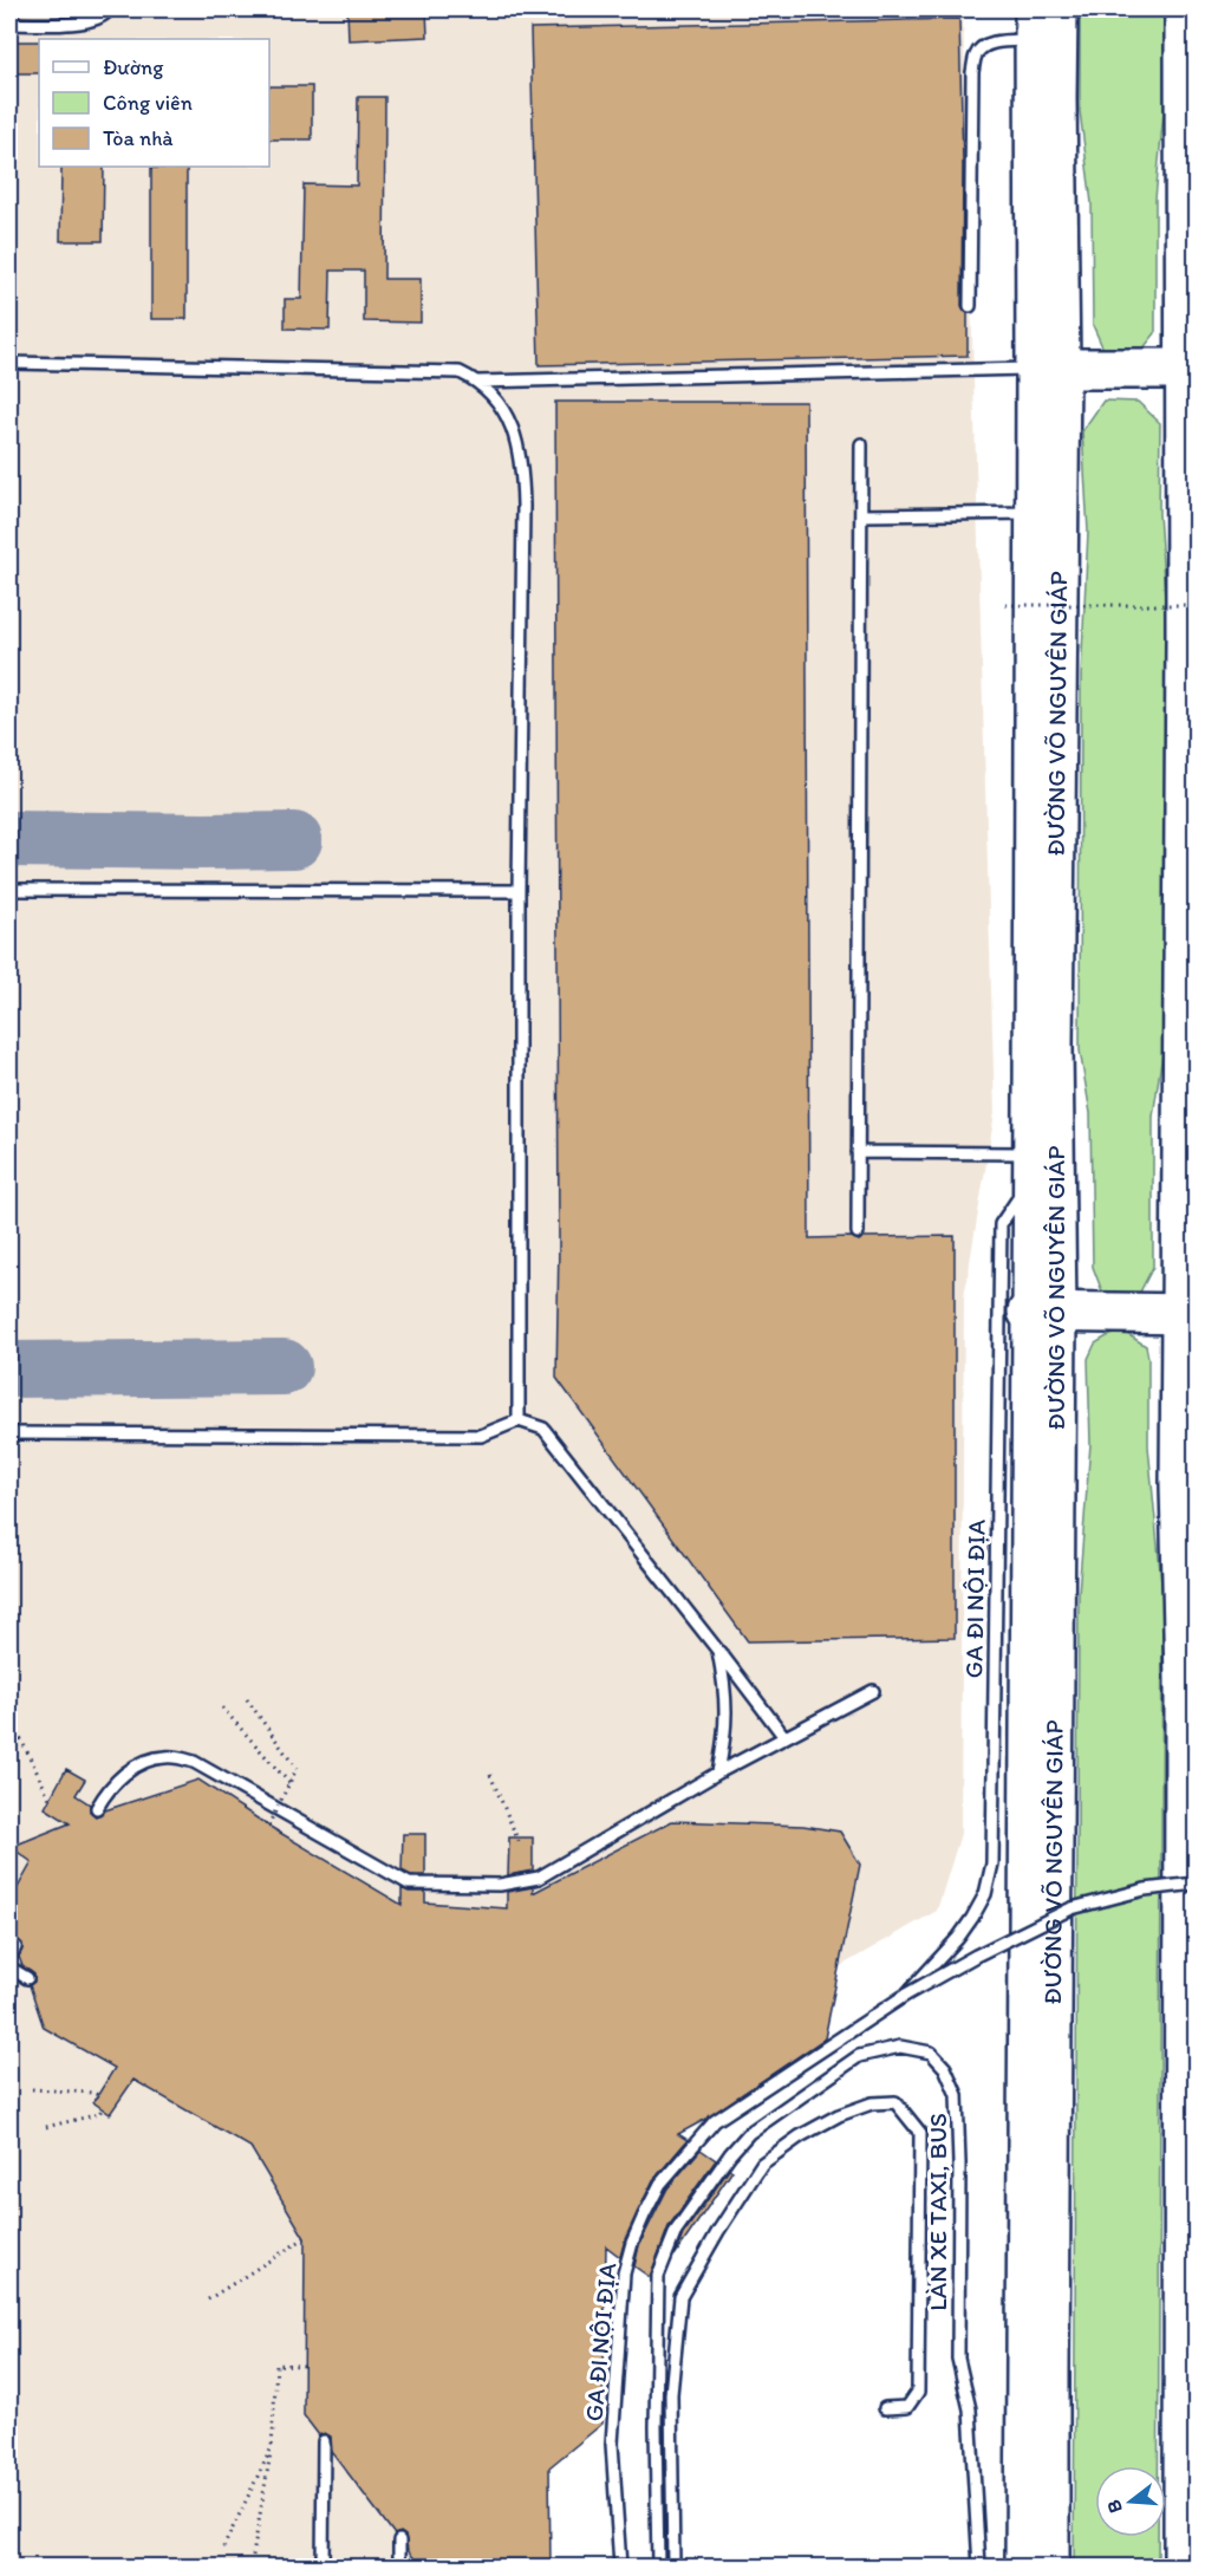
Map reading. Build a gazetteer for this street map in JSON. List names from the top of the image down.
{
  "streets": {
    "highway": ["ĐƯỜNG VÕ NGUYÊN GIÁP"],
    "lane": ["GA ĐI NỘI ĐỊA", "LÀN XE TAXI, BUS"]
  },
  "crossings": [
    ["ĐƯỜNG VÕ NGUYÊN GIÁP", "GA ĐI NỘI ĐỊA"]
  ],
  "legend": ["Đường", "Công viên", "Tòa nhà"],
  "north": "left"
}
